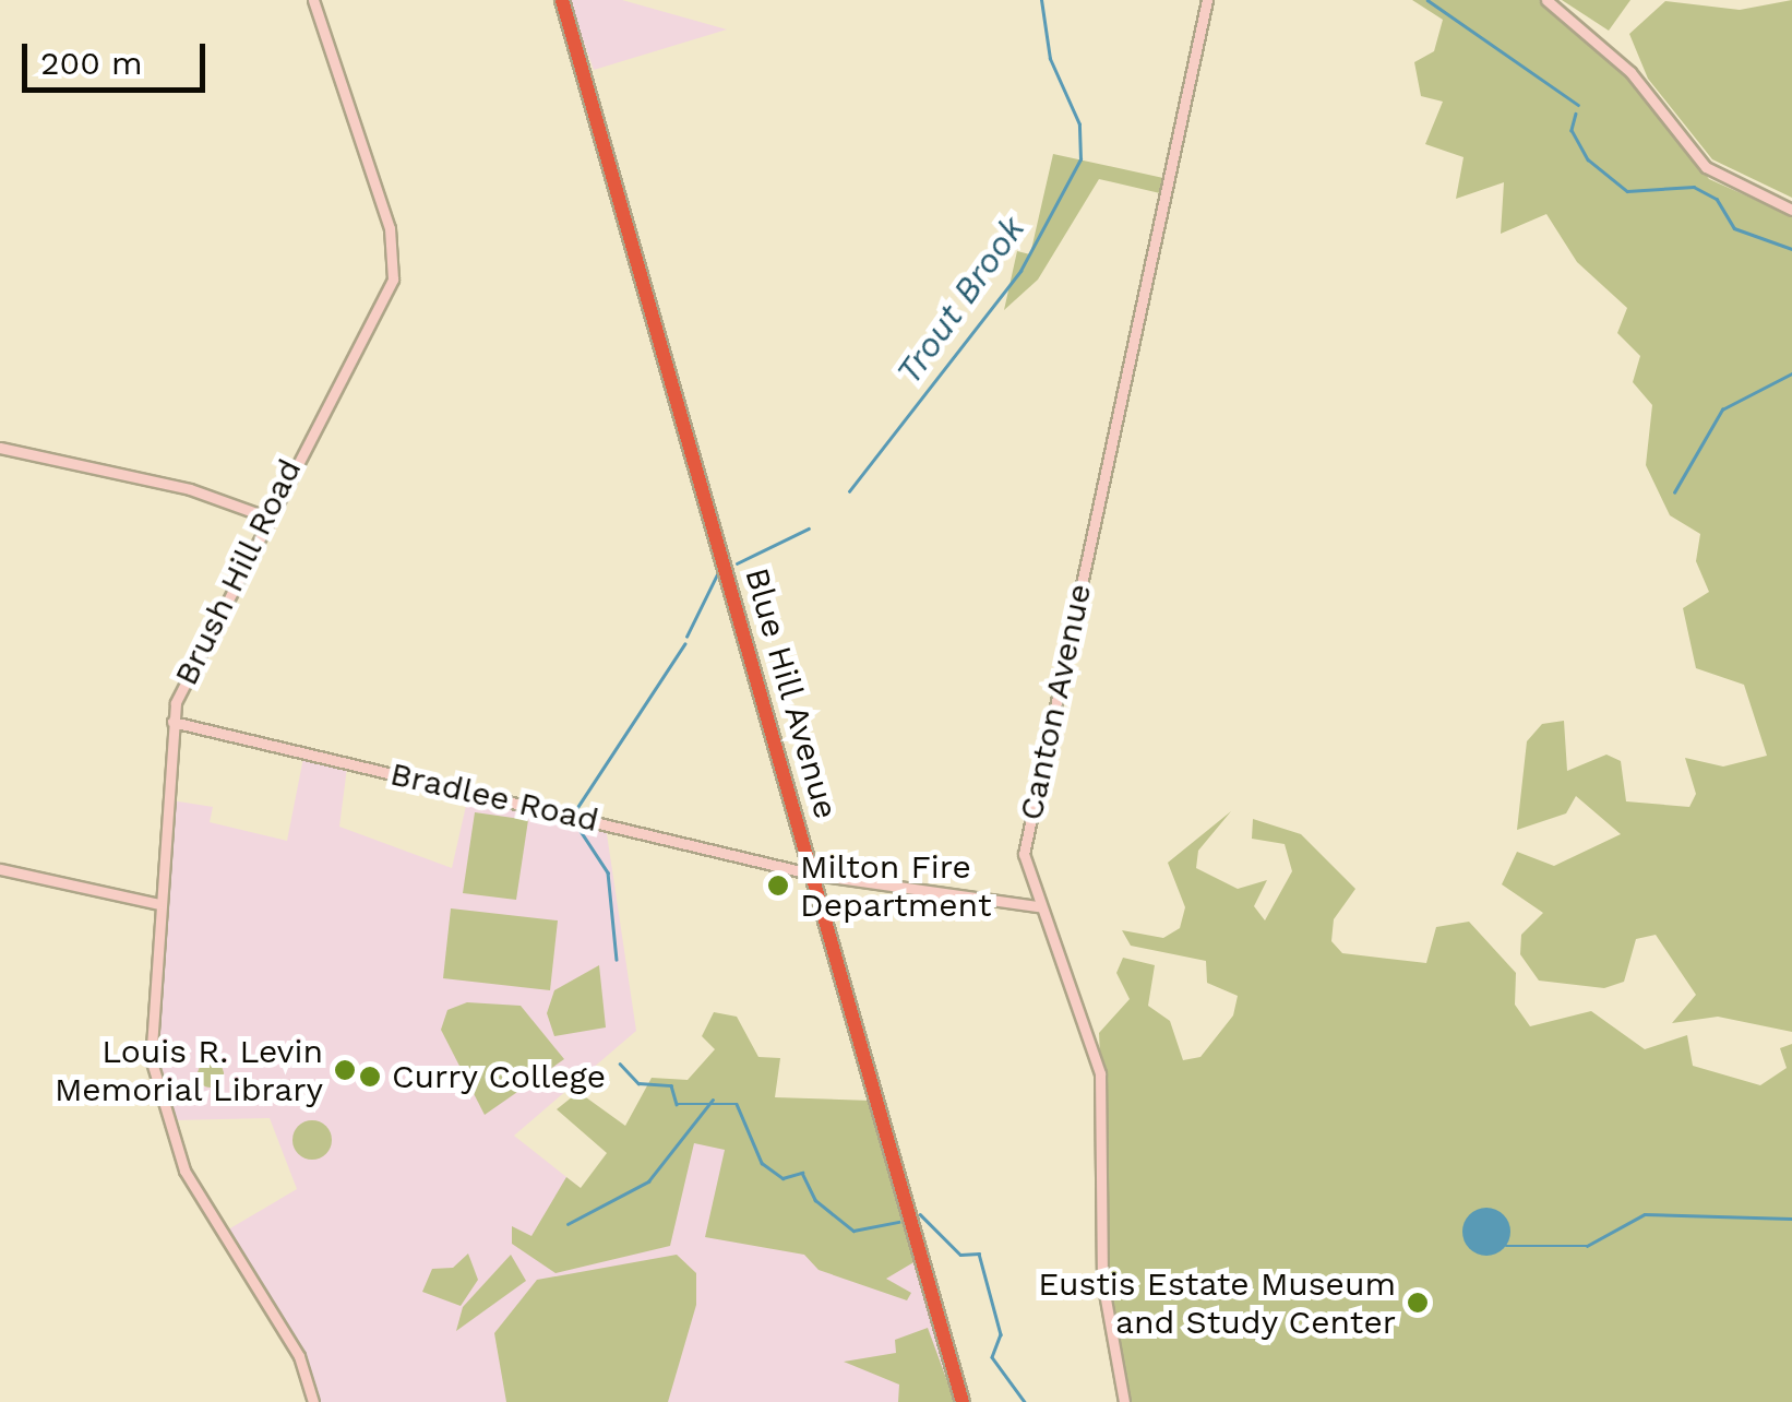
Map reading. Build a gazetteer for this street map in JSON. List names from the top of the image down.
{
  "streets": {
    "highway": ["Blue Hill Avenue"],
    "street": ["Brush Hill Road", "Canton Avenue", "Bradlee Road"]
  },
  "crossings": [
    ["Brush Hill Road", "Bradlee Road"],
    ["Blue Hill Avenue", "Bradlee Road"],
    ["Canton Avenue", "Bradlee Road"]
  ],
  "water": ["Trout Brook"],
  "places": [
    "Milton Fire Department",
    "Louis R. Levin Memorial Library",
    "Curry College",
    "Eustis Estate Museum and Study Center"
  ],
  "scale_bar": "200 m"
}
